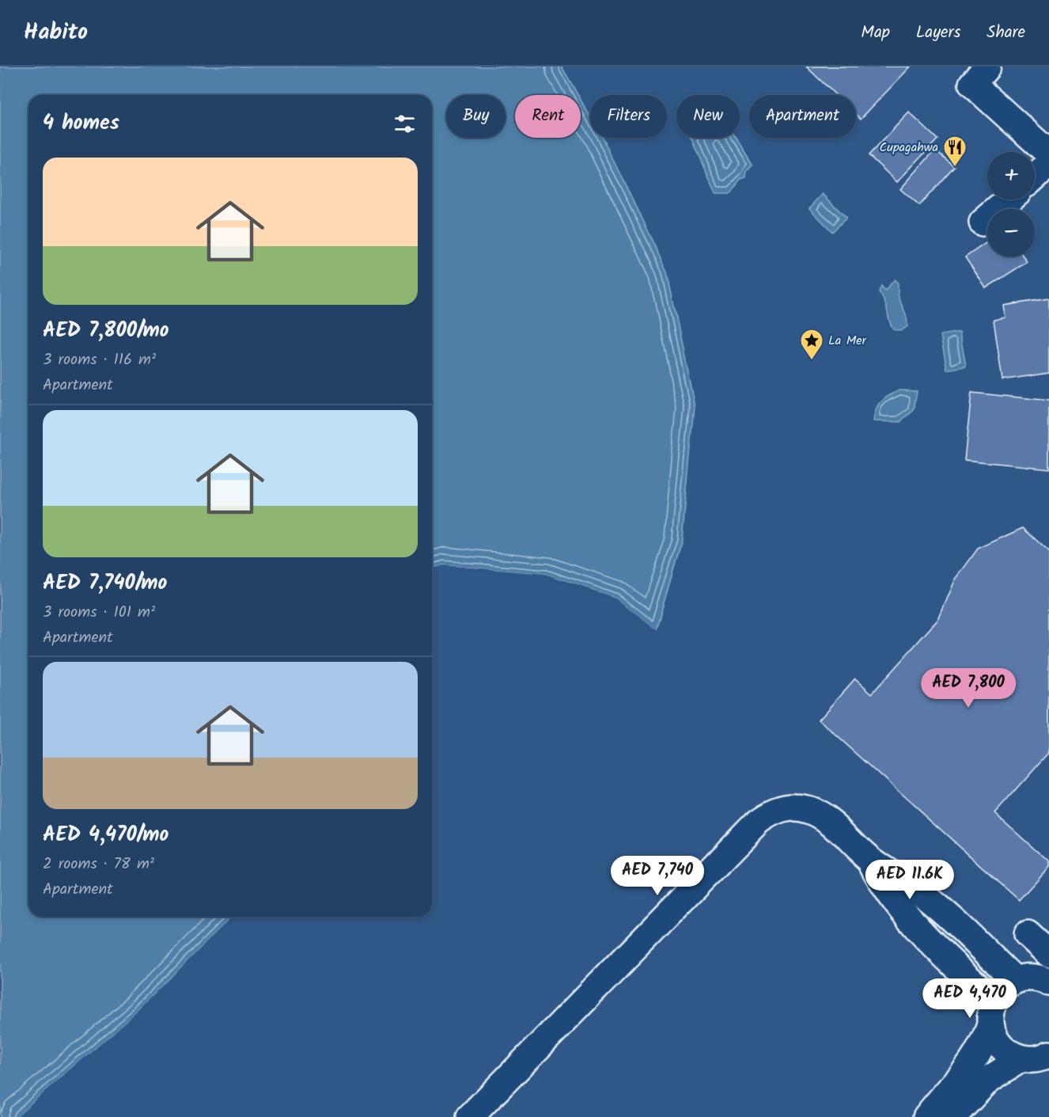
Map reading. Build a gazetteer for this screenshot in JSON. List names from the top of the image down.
{
  "places": {
    "restaurant": ["Cupagahwa"],
    "place": ["La Mer"]
  },
  "page": {
    "header": "Habito",
    "nav": ["Map", "Layers", "Share"],
    "chip": [
      "Buy",
      "Rent",
      "Filters",
      "New",
      "Apartment"
    ],
    "heading": "4 homes",
    "map_buttons": ["+", "−"],
    "list": [
      {
        "name": "AED 7,800/mo",
        "note": "3 rooms · 116 m² · Apartment"
      },
      {
        "name": "AED 7,740/mo",
        "note": "3 rooms · 101 m² · Apartment"
      },
      {
        "name": "AED 4,470/mo",
        "note": "2 rooms · 78 m² · Apartment"
      }
    ],
    "price": [
      "AED 7,800",
      "AED 7,740",
      "AED 11.6K",
      "AED 4,470"
    ]
  }
}
